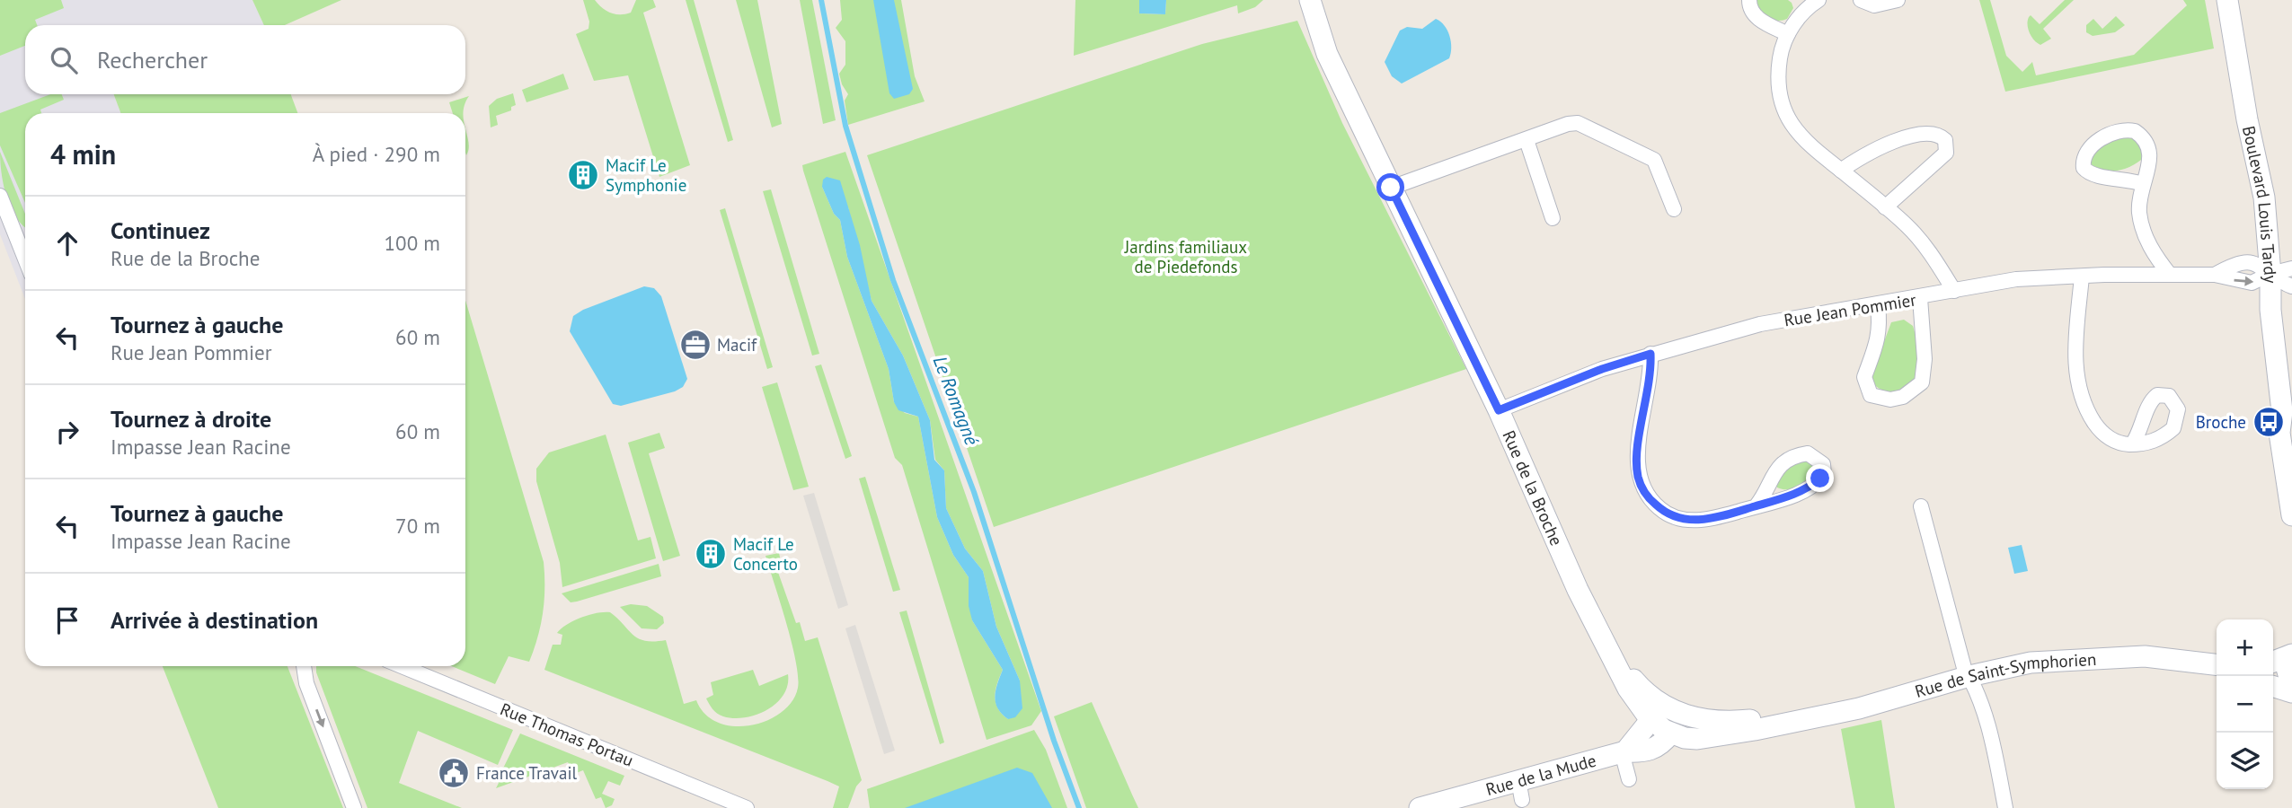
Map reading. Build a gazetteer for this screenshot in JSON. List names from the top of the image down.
{
  "streets": {
    "street": [
      "Boulevard Louis Tardy",
      "Rue Jean Pommier",
      "Rue de la Broche",
      "Rue de Saint-Symphorien",
      "Rue Thomas Portau",
      "Rue de la Mude"
    ]
  },
  "crossings": [
    ["Boulevard Louis Tardy", "Rue Jean Pommier"],
    ["Rue Jean Pommier", "Rue de la Broche"],
    ["Rue de la Broche", "Rue de Saint-Symphorien"],
    ["Rue de Saint-Symphorien", "Rue de la Mude"]
  ],
  "water": ["Le Romagné"],
  "parks": ["Jardins familiaux de Piedefonds"],
  "places": {
    "building": ["Macif Le Symphonie", "Macif Le Concerto"],
    "office": ["Macif"],
    "bus stop": ["Broche"],
    "public building": ["France Travail"]
  },
  "page": {
    "search": "Rechercher",
    "heading": ["4 min", "À pied · 290 m"],
    "list": [
      ["Continuez", "Rue de la Broche", "100 m"],
      ["Tournez à gauche", "Rue Jean Pommier", "60 m"],
      ["Tournez à droite", "Impasse Jean Racine", "60 m"],
      ["Tournez à gauche", "Impasse Jean Racine", "70 m"],
      "Arrivée à destination"
    ],
    "map_buttons": ["+", "−"]
  }
}
